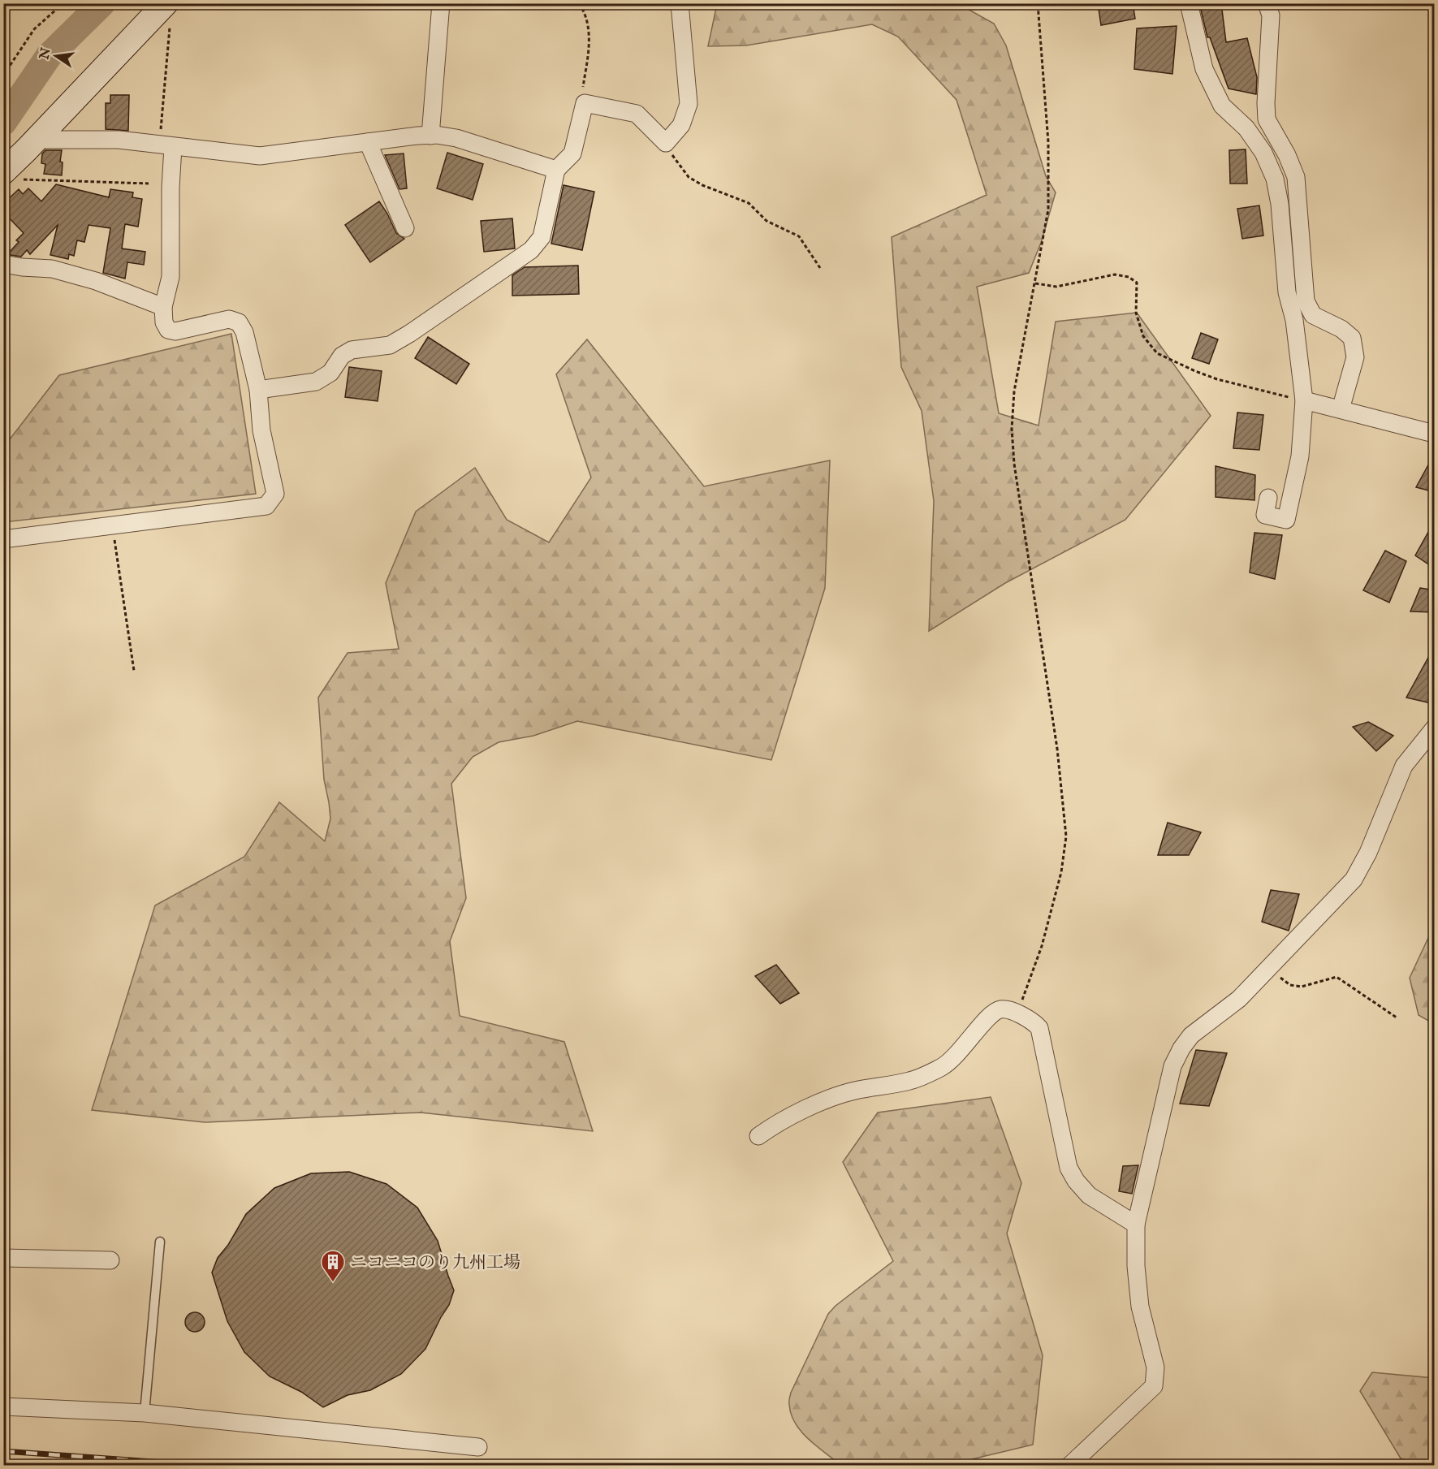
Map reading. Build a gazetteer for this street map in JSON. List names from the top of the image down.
{
  "places": {
    "building": ["ニコニコのり九州工場"]
  },
  "north": "left"
}
